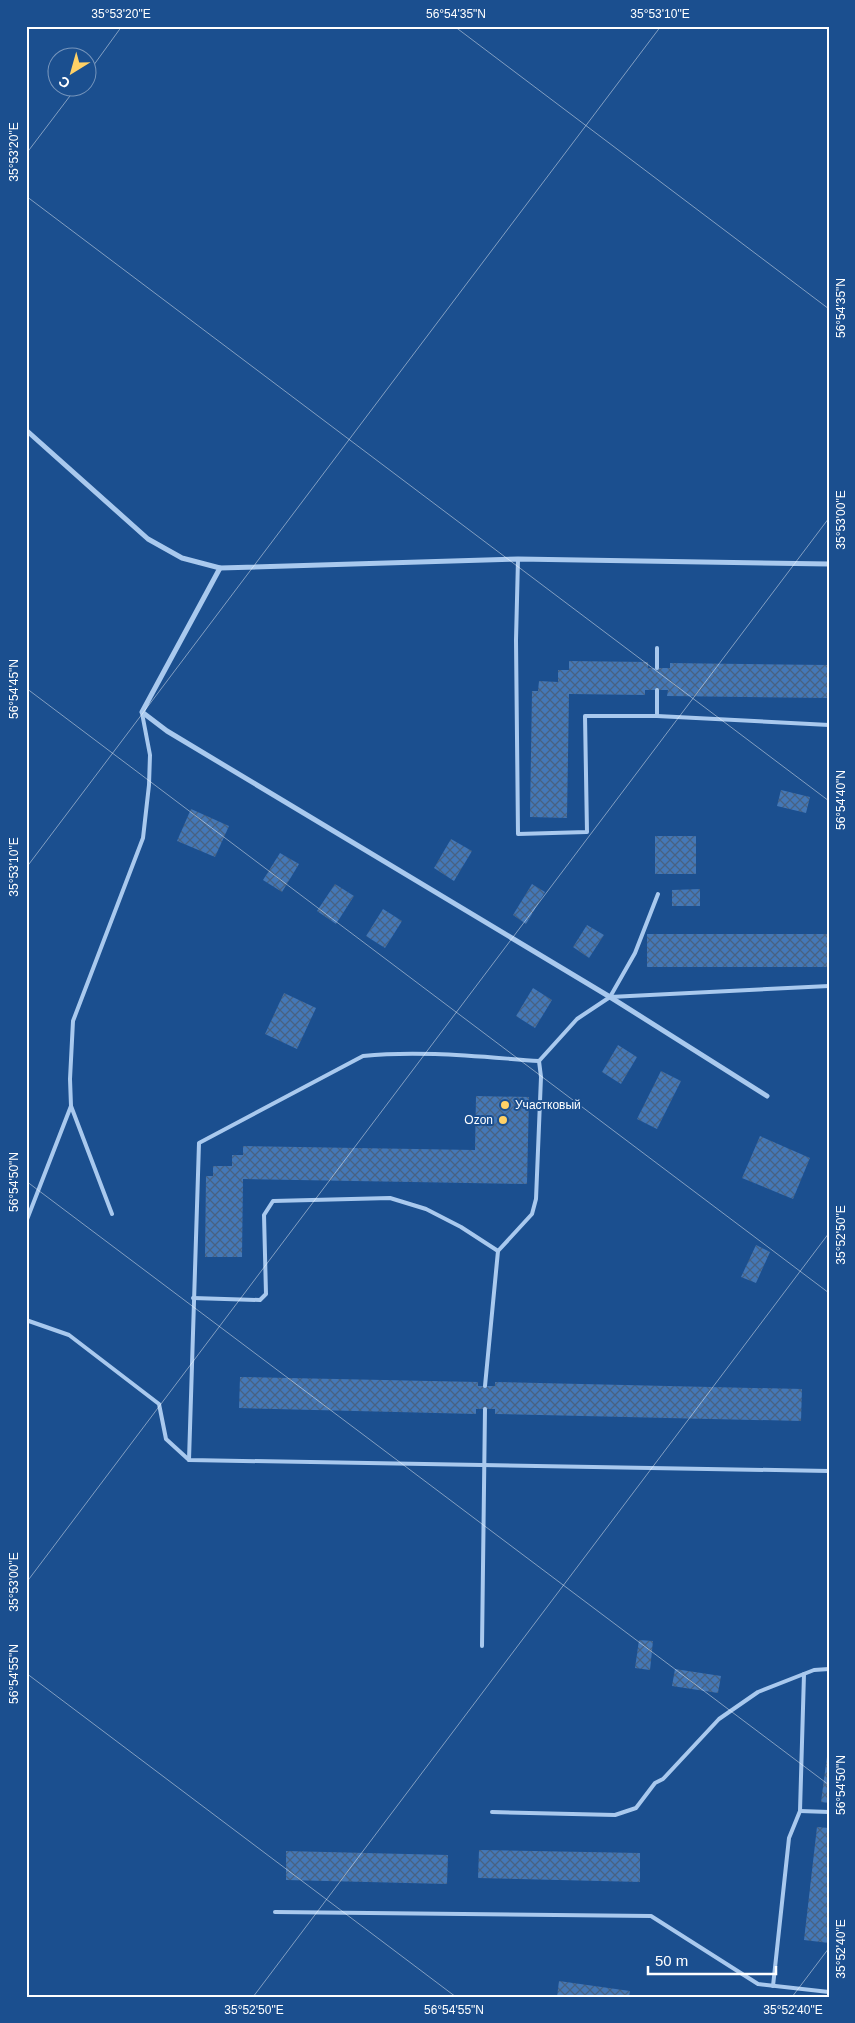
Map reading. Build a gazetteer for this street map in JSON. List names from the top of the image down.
{
  "places": ["Участковый", "Ozon"],
  "scale_bar": "50 m",
  "north": "bottom left",
  "coordinates": [
    "35°53'20\"E",
    "56°54'35\"N",
    "35°53'10\"E",
    "35°53'00\"E",
    "56°54'45\"N",
    "56°54'40\"N",
    "56°54'50\"N",
    "35°52'50\"E",
    "56°54'55\"N",
    "35°52'40\"E"
  ]
}
